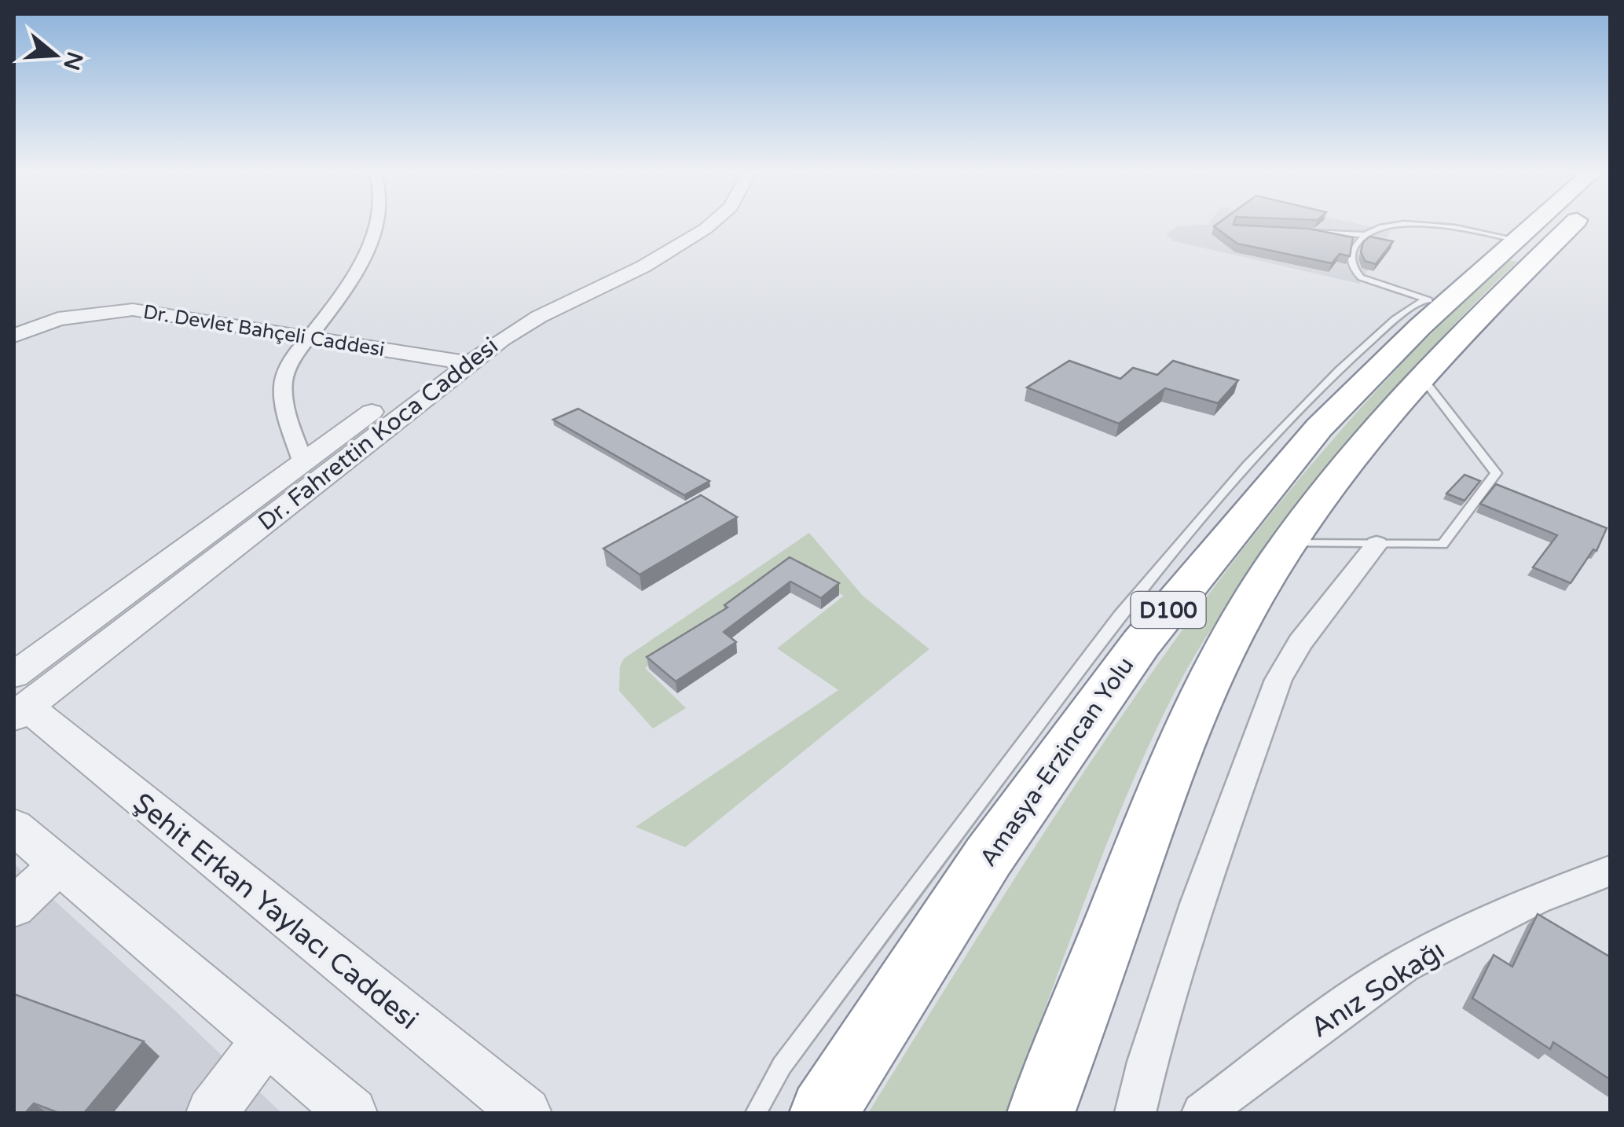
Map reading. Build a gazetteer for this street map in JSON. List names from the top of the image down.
{
  "streets": {
    "highway": ["D100", "Amasya-Erzincan Yolu"],
    "street": [
      "Dr. Devlet Bahçeli Caddesi",
      "Dr. Fahrettin Koca Caddesi",
      "Şehit Erkan Yaylacı Caddesi",
      "Anız Sokağı"
    ]
  },
  "crossings": [
    ["Dr. Devlet Bahçeli Caddesi", "Dr. Fahrettin Koca Caddesi"],
    ["Dr. Fahrettin Koca Caddesi", "Şehit Erkan Yaylacı Caddesi"]
  ],
  "north": "right"
}
